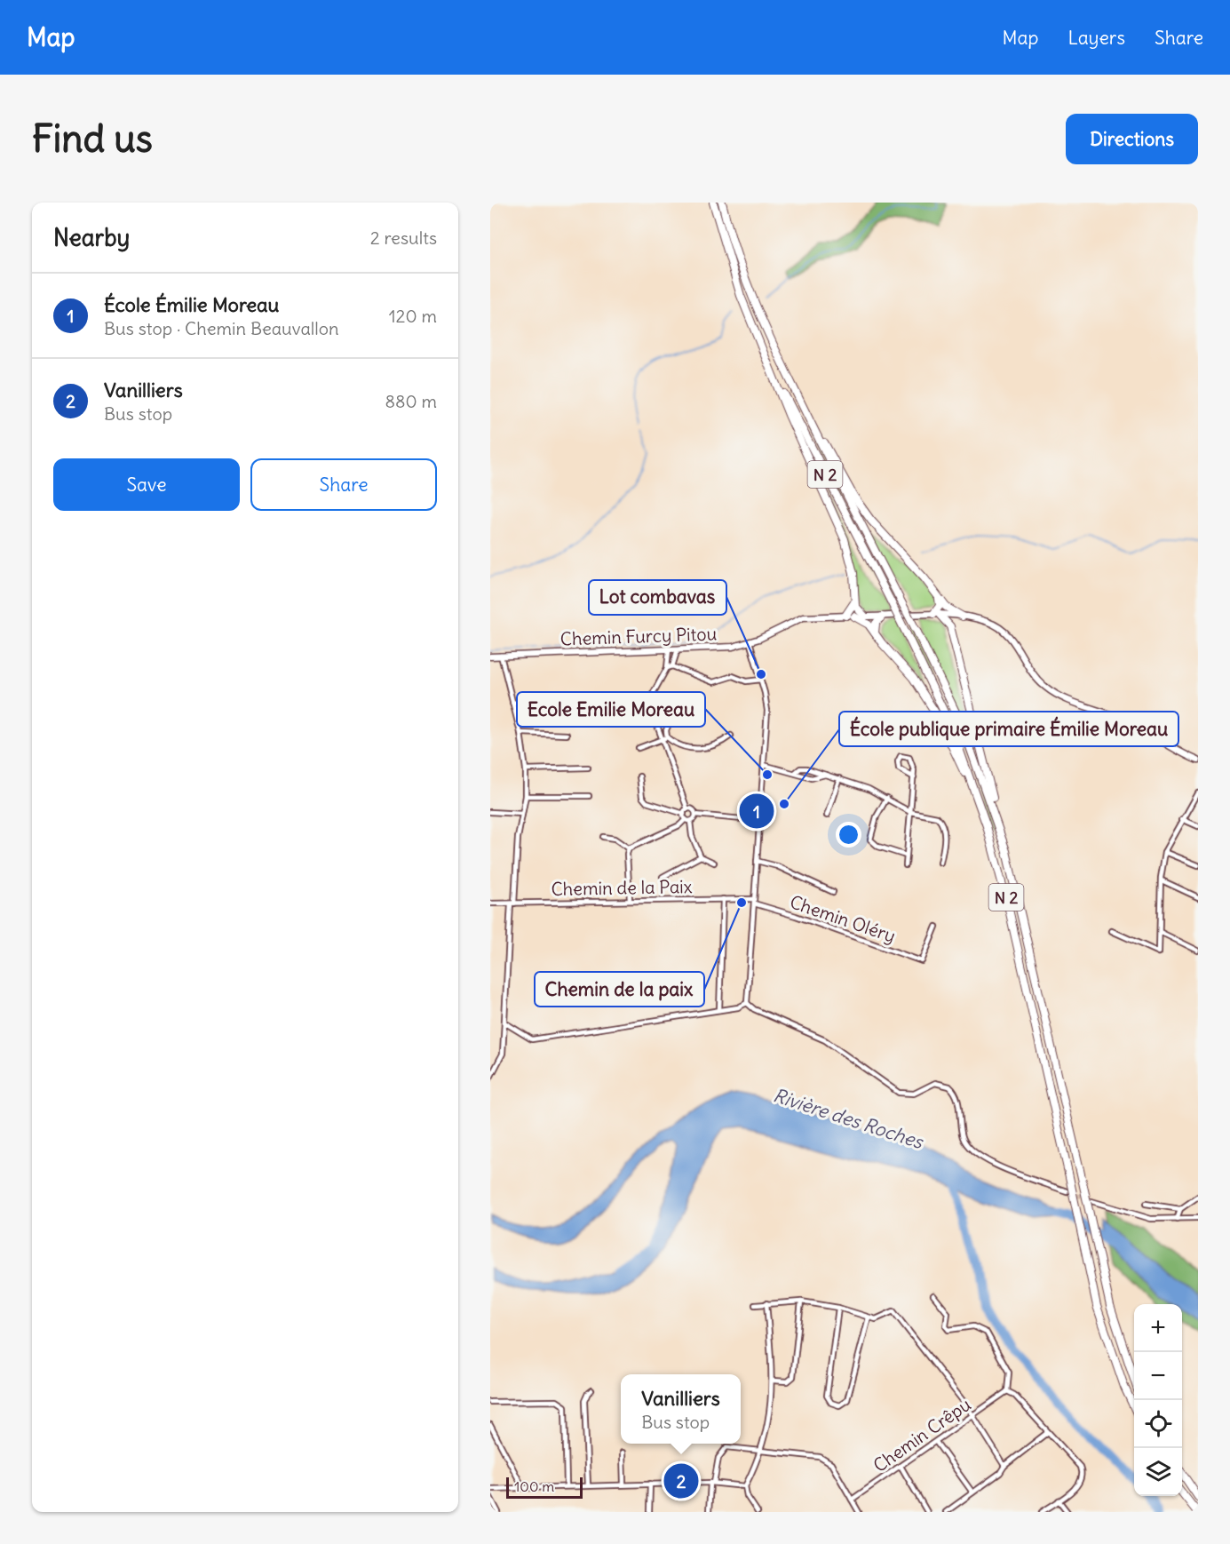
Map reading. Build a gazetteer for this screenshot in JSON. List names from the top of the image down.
{
  "streets": {
    "highway": ["N 2"],
    "street": [
      "Chemin Furcy Pitou",
      "Chemin de la Paix",
      "Chemin Oléry",
      "Chemin Crêpu"
    ]
  },
  "crossings": [
    ["Chemin de la Paix", "Chemin Oléry"]
  ],
  "water": ["Rivière des Roches"],
  "places": [
    "Lot combavas",
    "Ecole Emilie Moreau",
    "École publique primaire Émilie Moreau",
    "Chemin de la paix"
  ],
  "scale_bar": "100 m",
  "page": {
    "header": "Map",
    "nav": ["Map", "Layers", "Share"],
    "buttons": [
      "Directions",
      ["Save", "Share"]
    ],
    "title": "Find us",
    "heading": ["Nearby", "2 results"],
    "list": [
      {
        "mark": "1",
        "name": "École Émilie Moreau",
        "note": "Bus stop · Chemin Beauvallon",
        "value": "120 m"
      },
      {
        "mark": "2",
        "name": "Vanilliers",
        "note": "Bus stop",
        "value": "880 m"
      }
    ],
    "pins": ["1", "2"],
    "map_buttons": ["+", "−"],
    "popup": ["Vanilliers", "Bus stop"],
    "scale": "100 m"
  }
}
